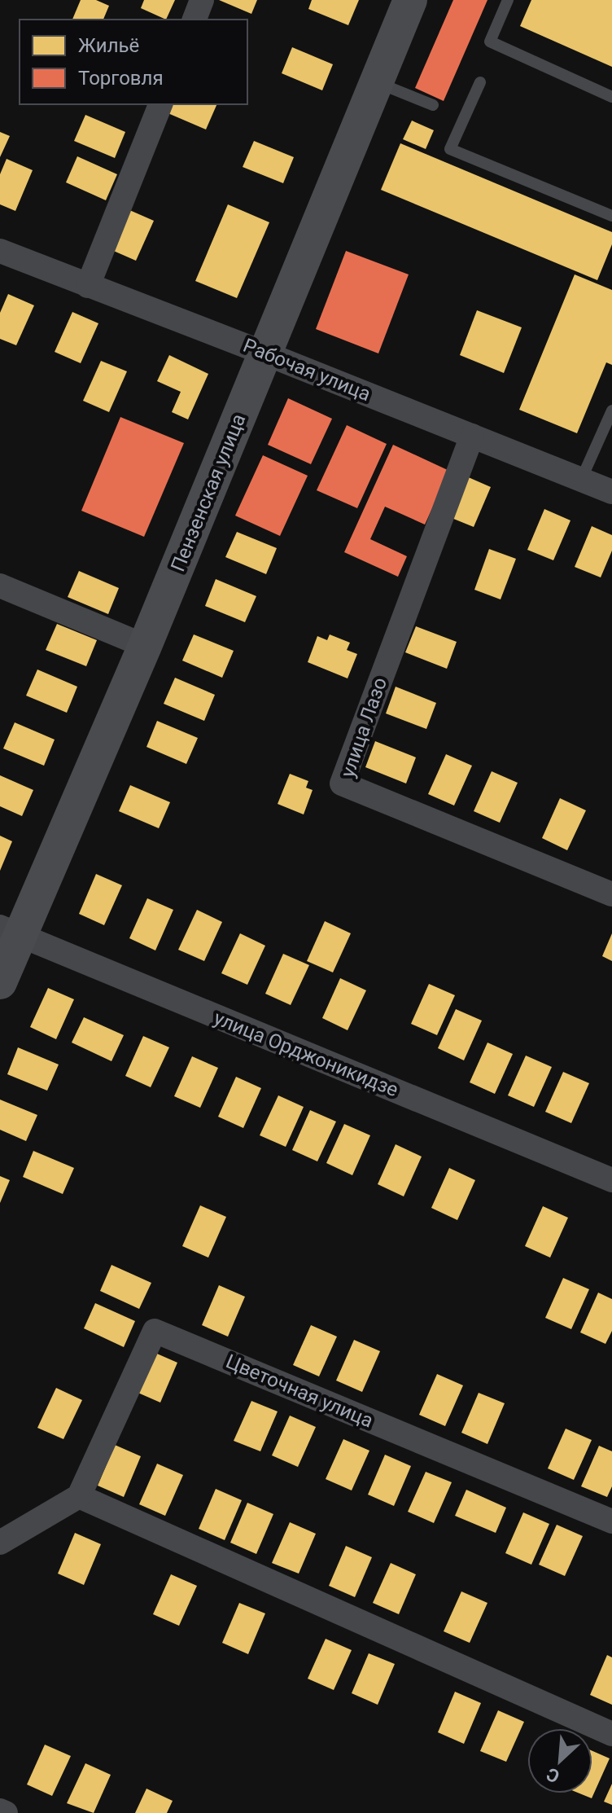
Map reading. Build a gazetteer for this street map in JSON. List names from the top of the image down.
{
  "streets": {
    "street": [
      "Рабочая улица",
      "Пензенская улица",
      "улица Лазо",
      "улица Орджоникидзе",
      "Цветочная улица"
    ]
  },
  "crossings": [
    ["Рабочая улица", "Пензенская улица"],
    ["Рабочая улица", "улица Лазо"],
    ["Пензенская улица", "улица Орджоникидзе"]
  ],
  "legend": ["Жильё", "Торговля"],
  "north": "bottom left"
}
